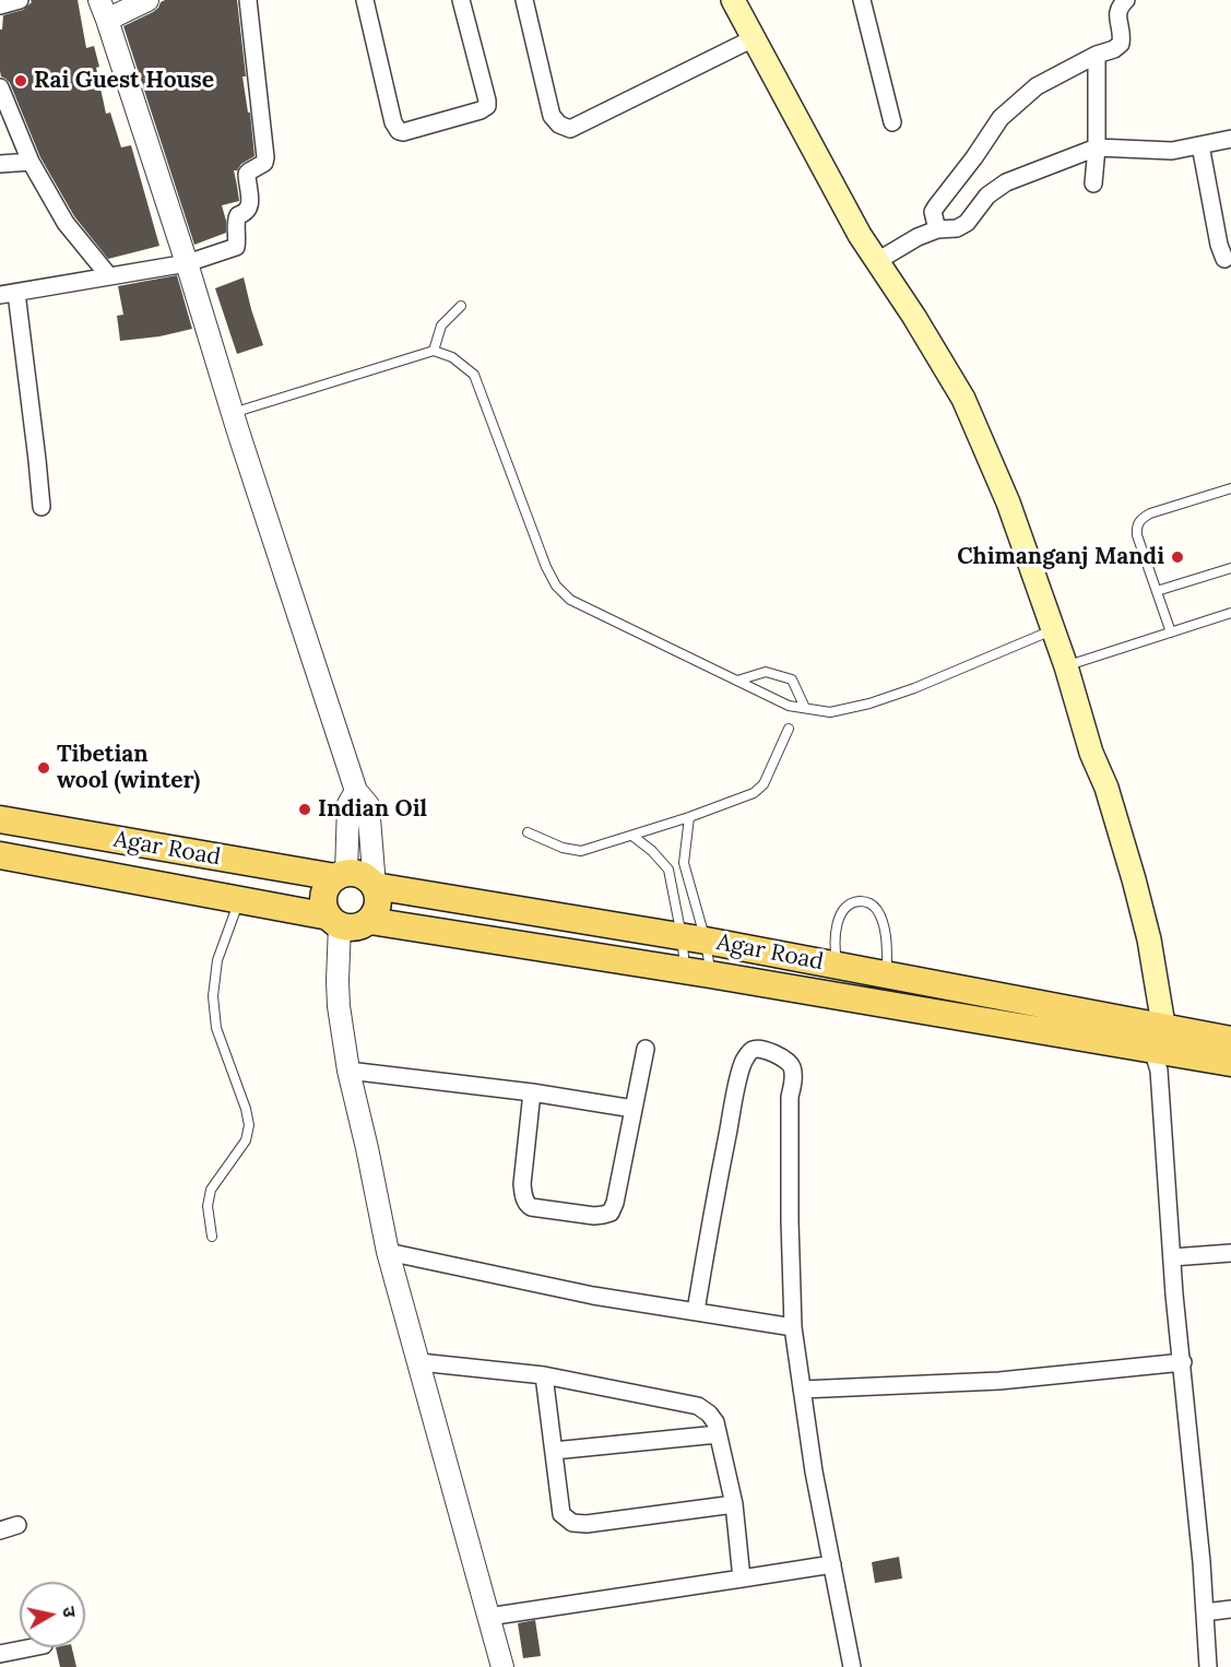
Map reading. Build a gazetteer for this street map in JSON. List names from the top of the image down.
{
  "streets": {
    "main road": ["Agar Road"]
  },
  "places": [
    "Rai Guest House",
    "Chimanganj Mandi",
    "Tibetian wool (winter)",
    "Indian Oil"
  ],
  "north": "right"
}
